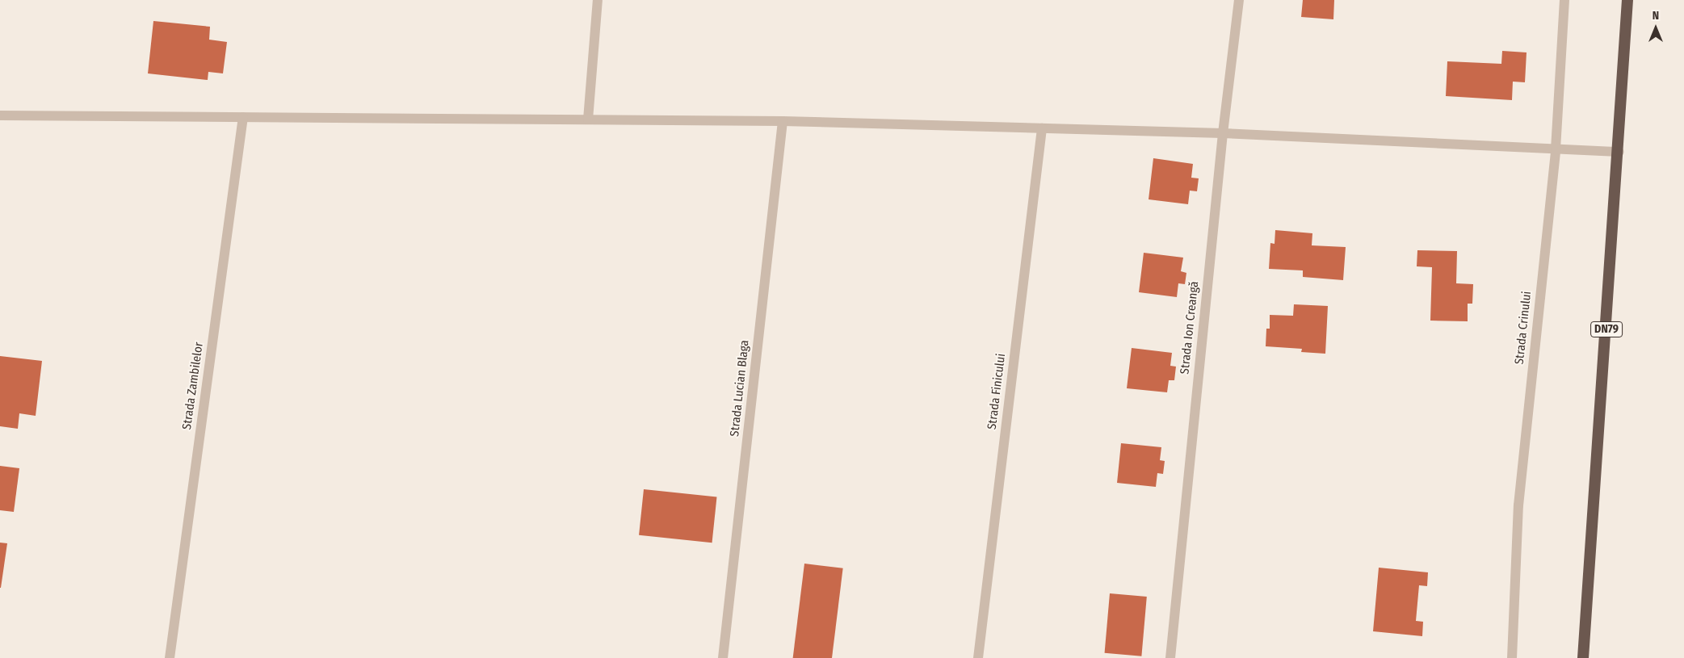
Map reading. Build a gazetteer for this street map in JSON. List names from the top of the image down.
{
  "streets": {
    "highway": ["DN79"],
    "street": [
      "Strada Ion Creangă",
      "Strada Crinului",
      "Strada Zambilelor",
      "Strada Lucian Blaga",
      "Strada Finicului"
    ]
  },
  "north": "top"
}
